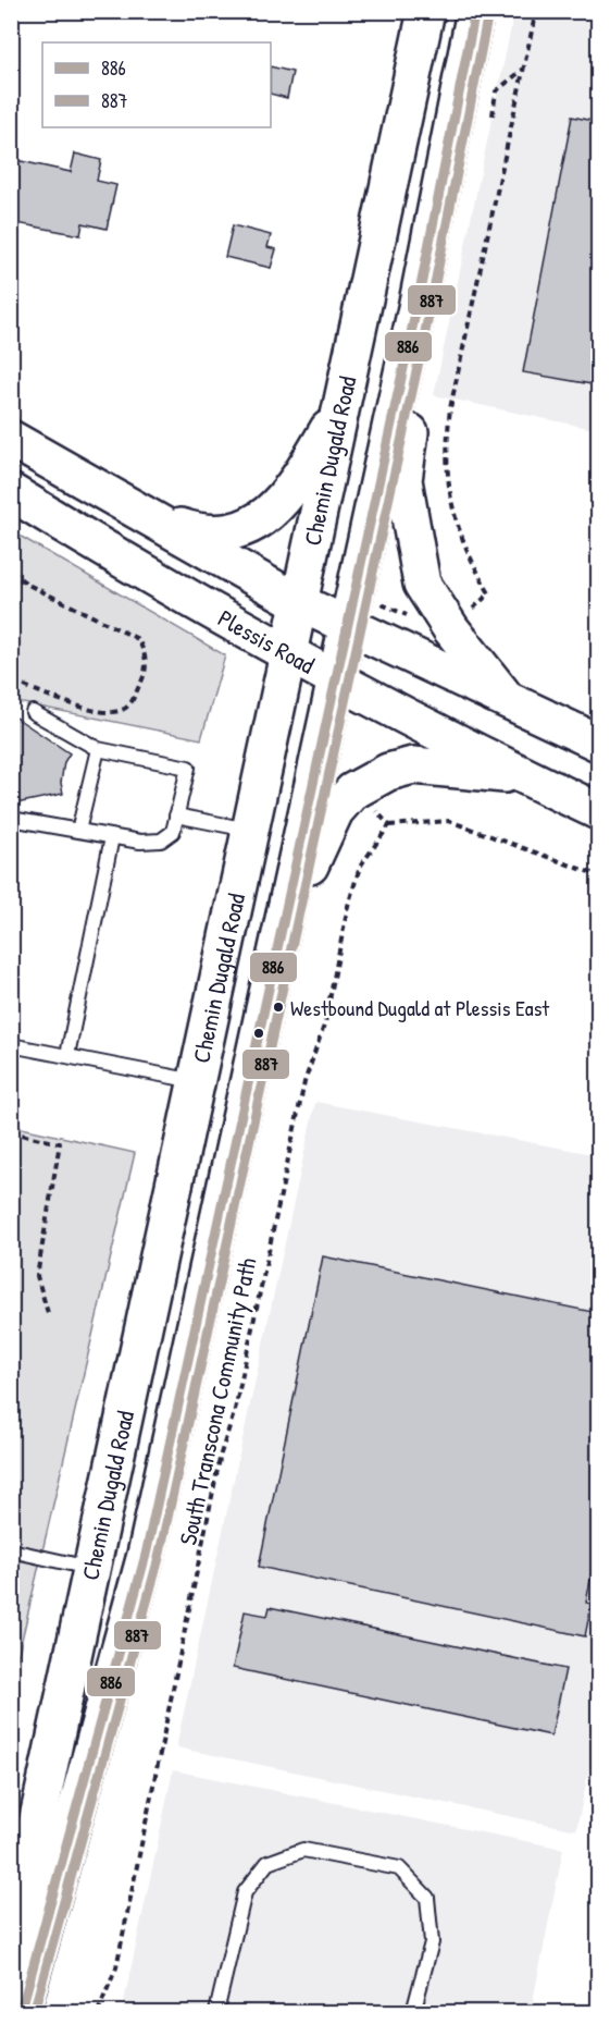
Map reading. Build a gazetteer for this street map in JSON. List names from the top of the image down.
{
  "streets": {
    "main road": ["Chemin Dugald Road", "Plessis Road"],
    "path": ["South Transcona Community Path"]
  },
  "crossings": [
    ["Chemin Dugald Road", "Plessis Road"]
  ],
  "places": ["Westbound Dugald at Plessis East"],
  "lines": ["transit line 886", "transit line 887"],
  "legend": ["886", "887"]
}
